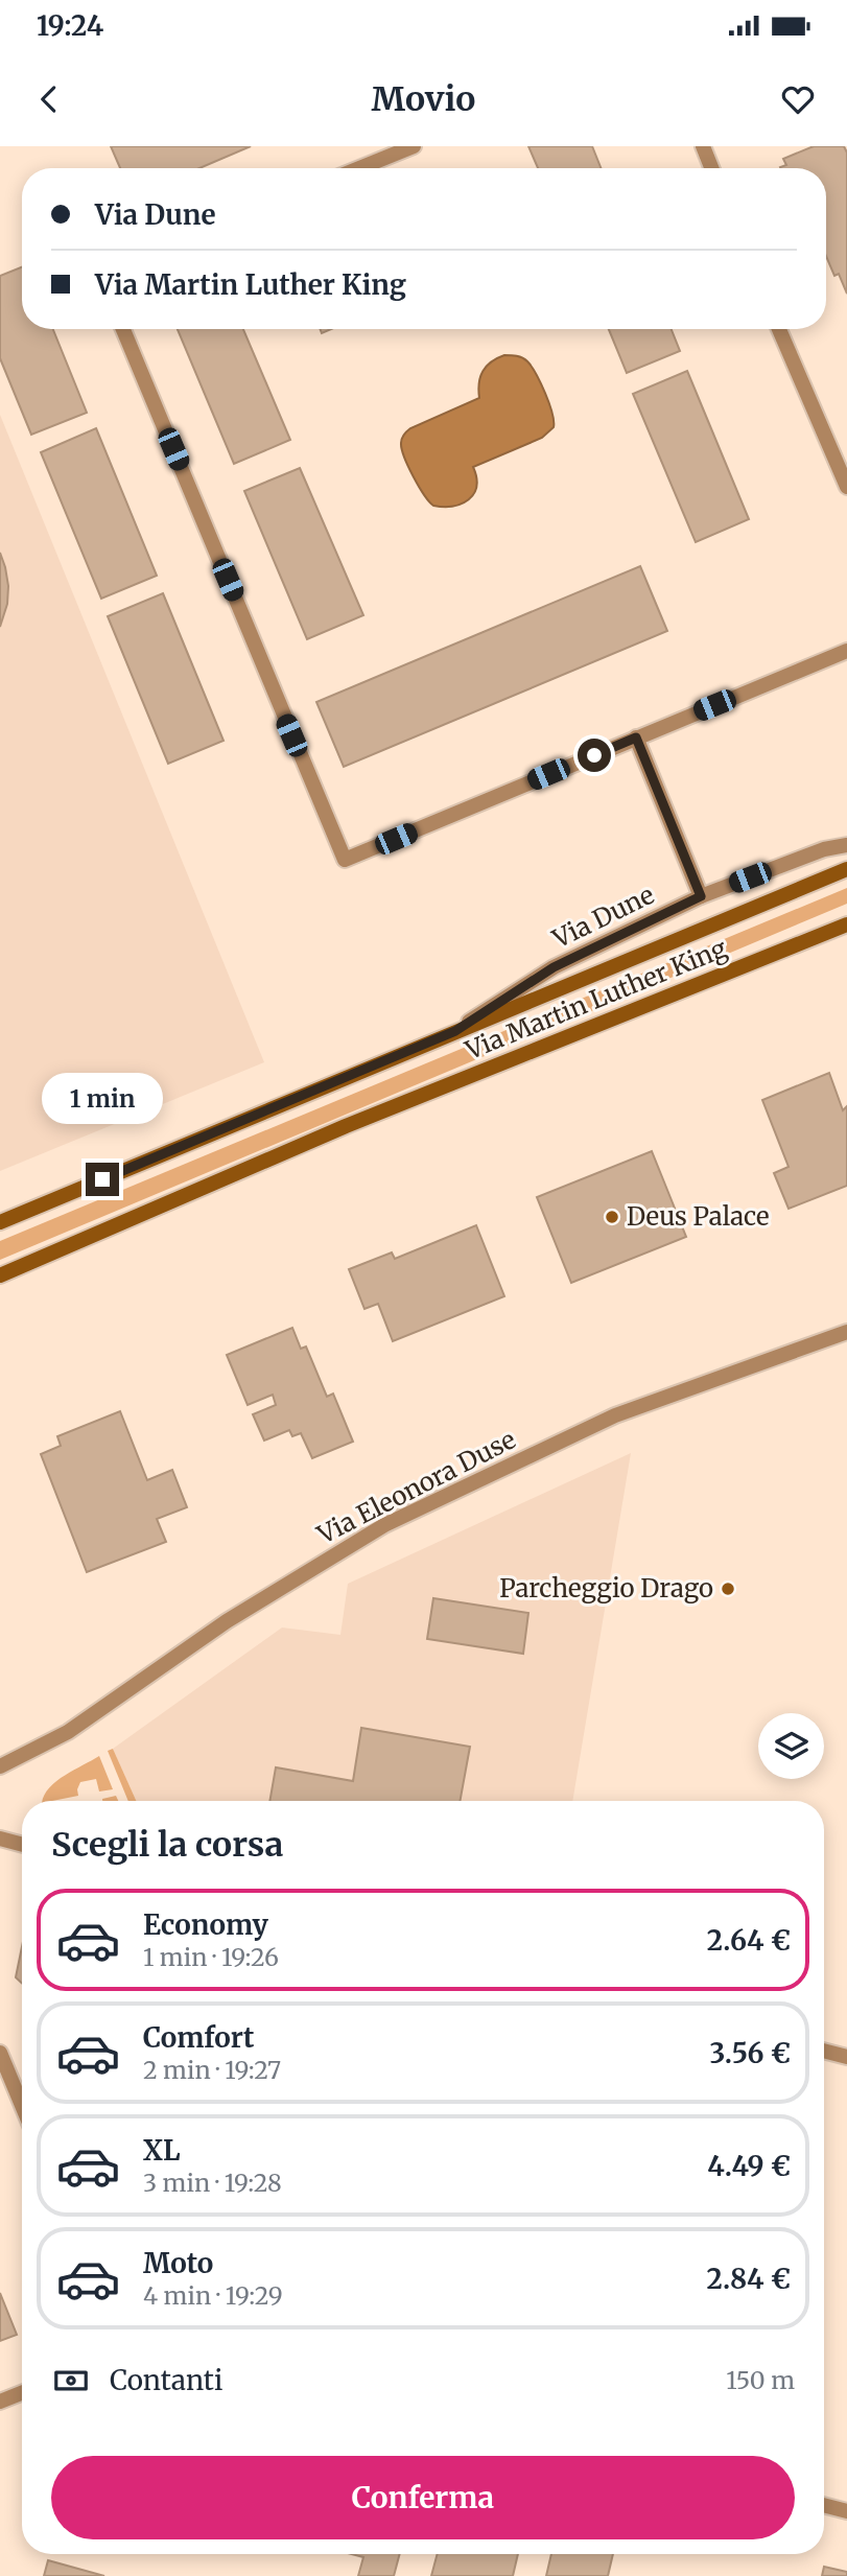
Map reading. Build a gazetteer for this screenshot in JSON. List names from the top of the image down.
{
  "streets": {
    "main road": ["Via Martin Luther King"],
    "street": ["Via Dune", "Via Eleonora Duse"]
  },
  "crossings": [
    ["Via Dune", "Via Martin Luther King"]
  ],
  "places": ["Deus Palace", "Parcheggio Drago"],
  "page": {
    "status": "19:24",
    "header": "Movio",
    "banner": ["Via Dune", "Via Martin Luther King"],
    "bubble": "1 min",
    "heading": "Scegli la corsa",
    "list": [
      {
        "name": "Economy",
        "note": "1 min · 19:26",
        "value": "2.64 €"
      },
      {
        "name": "Comfort",
        "note": "2 min · 19:27",
        "value": "3.56 €"
      },
      {
        "name": "XL",
        "note": "3 min · 19:28",
        "value": "4.49 €"
      },
      {
        "name": "Moto",
        "note": "4 min · 19:29",
        "value": "2.84 €"
      }
    ],
    "pay": ["Contanti", "150 m"],
    "buttons": "Conferma"
  }
}
